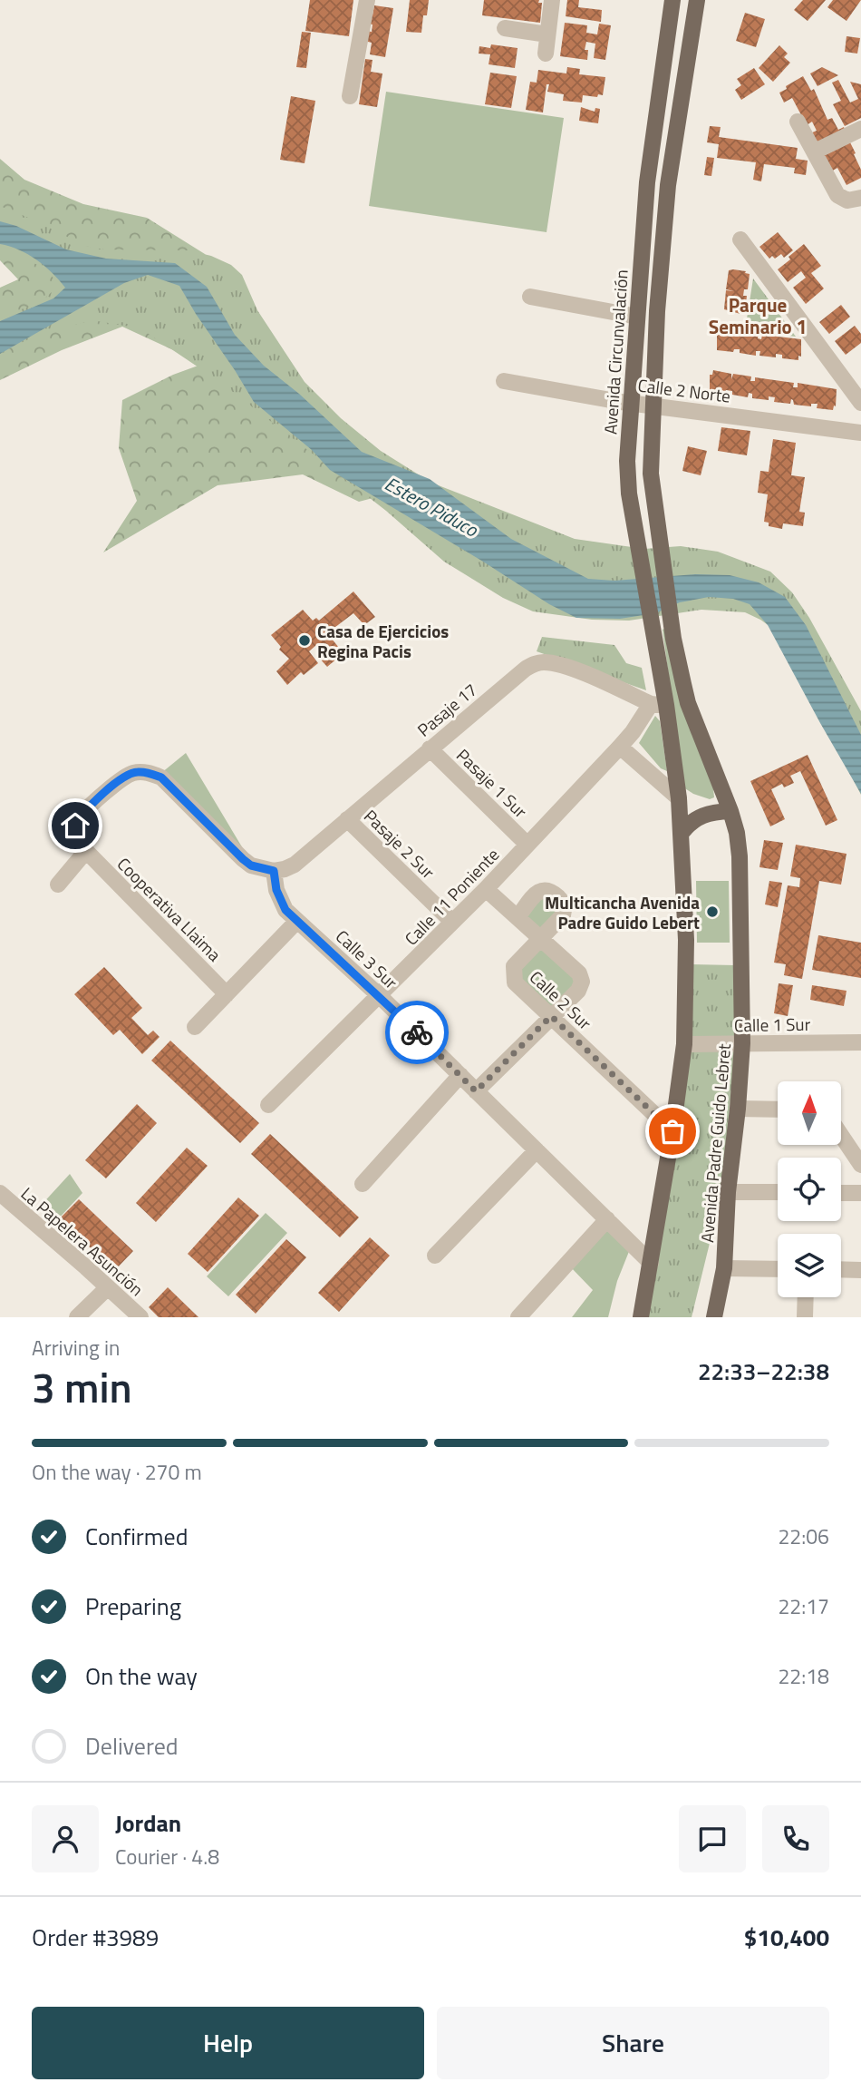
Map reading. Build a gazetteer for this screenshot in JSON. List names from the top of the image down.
{
  "streets": {
    "main road": ["Avenida Circunvalación", "Avenida Padre Guido Lebret"],
    "street": [
      "Calle 2 Norte",
      "Pasaje 17",
      "Pasaje 1 Sur",
      "Pasaje 2 Sur",
      "Calle 11 Poniente",
      "Cooperativa Llaima",
      "Calle 3 Sur",
      "Calle 2 Sur",
      "Calle 1 Sur",
      "La Papelera Asunción"
    ]
  },
  "crossings": [
    ["Avenida Circunvalación", "Calle 2 Norte"],
    ["Avenida Circunvalación", "Pasaje 17"],
    ["Avenida Circunvalación", "Calle 11 Poniente"],
    ["Calle 2 Norte", "Avenida Padre Guido Lebret"],
    ["Pasaje 17", "Pasaje 1 Sur"],
    ["Pasaje 17", "Pasaje 2 Sur"],
    ["Pasaje 17", "Calle 11 Poniente"],
    ["Pasaje 17", "Calle 3 Sur"],
    ["Pasaje 1 Sur", "Calle 11 Poniente"],
    ["Pasaje 2 Sur", "Calle 11 Poniente"],
    ["Calle 11 Poniente", "Calle 3 Sur"],
    ["Calle 1 Sur", "Avenida Padre Guido Lebret"]
  ],
  "districts": ["Parque Seminario 1"],
  "water": ["Estero Piduco"],
  "places": ["Casa de Ejercicios Regina Pacis", "Multicancha Avenida Padre Guido Lebert"],
  "north": "top",
  "page": {
    "heading": ["3 min", "Arriving in", "22:33–22:38"],
    "panel": [
      "Jordan",
      "Courier · 4.8",
      "Order #3989",
      "$10,400"
    ],
    "bar": "On the way · 270 m",
    "list": [
      ["Confirmed", "22:06"],
      ["Preparing", "22:17"],
      ["On the way", "22:18"],
      "Delivered"
    ],
    "buttons": ["Help", "Share"]
  }
}
